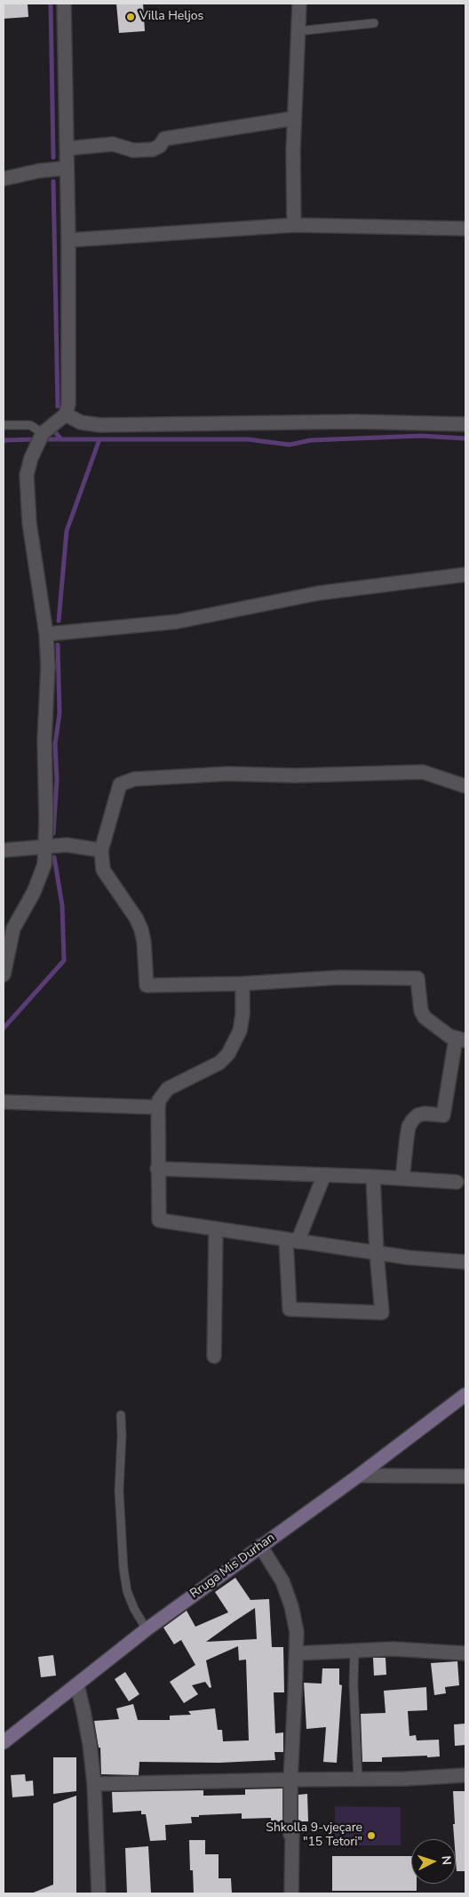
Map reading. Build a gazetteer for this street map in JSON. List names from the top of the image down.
{
  "streets": {
    "street": ["Rruga Mis Durhan"]
  },
  "places": ["Villa Heljos", "Shkolla 9-vjeçare \"15 Tetori\""],
  "north": "right"
}
